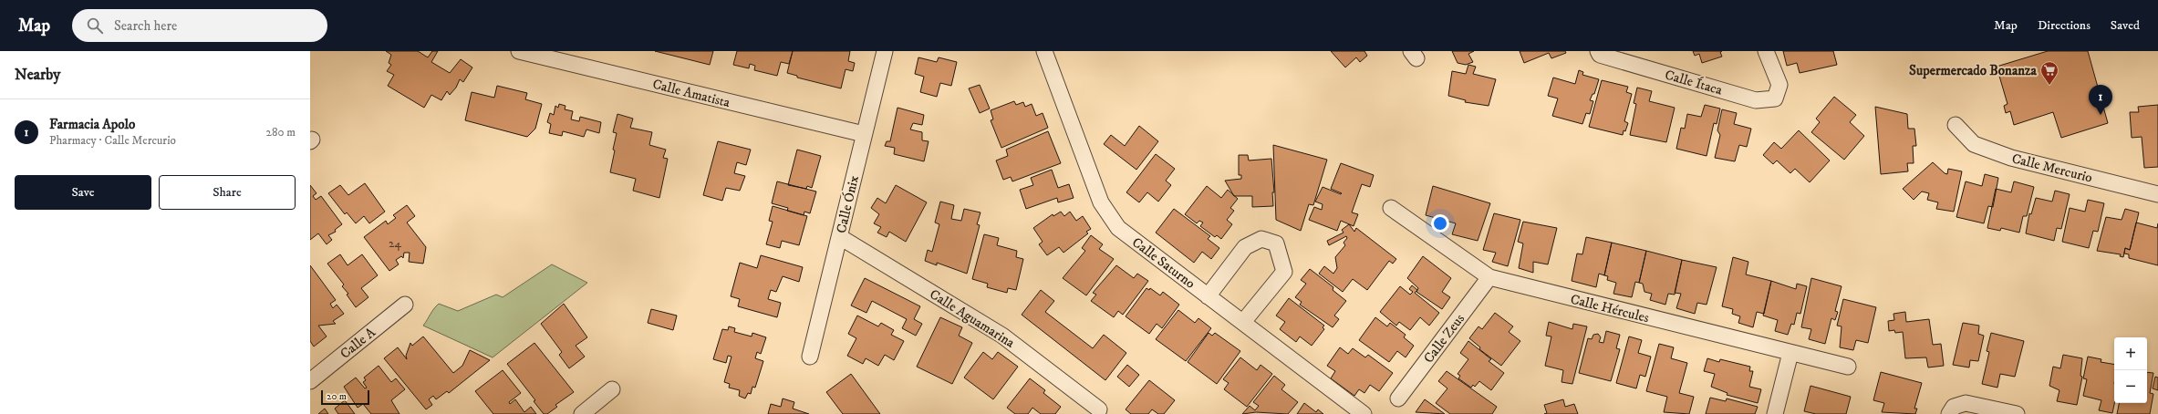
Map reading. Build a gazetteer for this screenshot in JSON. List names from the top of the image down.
{
  "streets": {
    "street": [
      "Calle Ítaca",
      "Calle Amatista",
      "Calle Mercurio",
      "Calle Ónix",
      "Calle Saturno",
      "Calle Hércules",
      "Calle Aguamarina",
      "Calle Zeus",
      "Calle A"
    ]
  },
  "crossings": [
    ["Calle Amatista", "Calle Ónix"],
    ["Calle Ónix", "Calle Aguamarina"],
    ["Calle Hércules", "Calle Zeus"]
  ],
  "places": {
    "supermarket": ["Supermercado Bonanza"]
  },
  "house_numbers": ["24"],
  "scale_bar": "20 m",
  "page": {
    "header": "Map",
    "search": "Search here",
    "nav": ["Map", "Directions", "Saved"],
    "heading": "Nearby",
    "pins": "1",
    "list": [
      {
        "mark": "1",
        "name": "Farmacia Apolo",
        "note": "Pharmacy · Calle Mercurio",
        "value": "280 m"
      }
    ],
    "buttons": ["Save", "Share"],
    "map_buttons": ["+", "−"],
    "scale": "20 m"
  }
}
